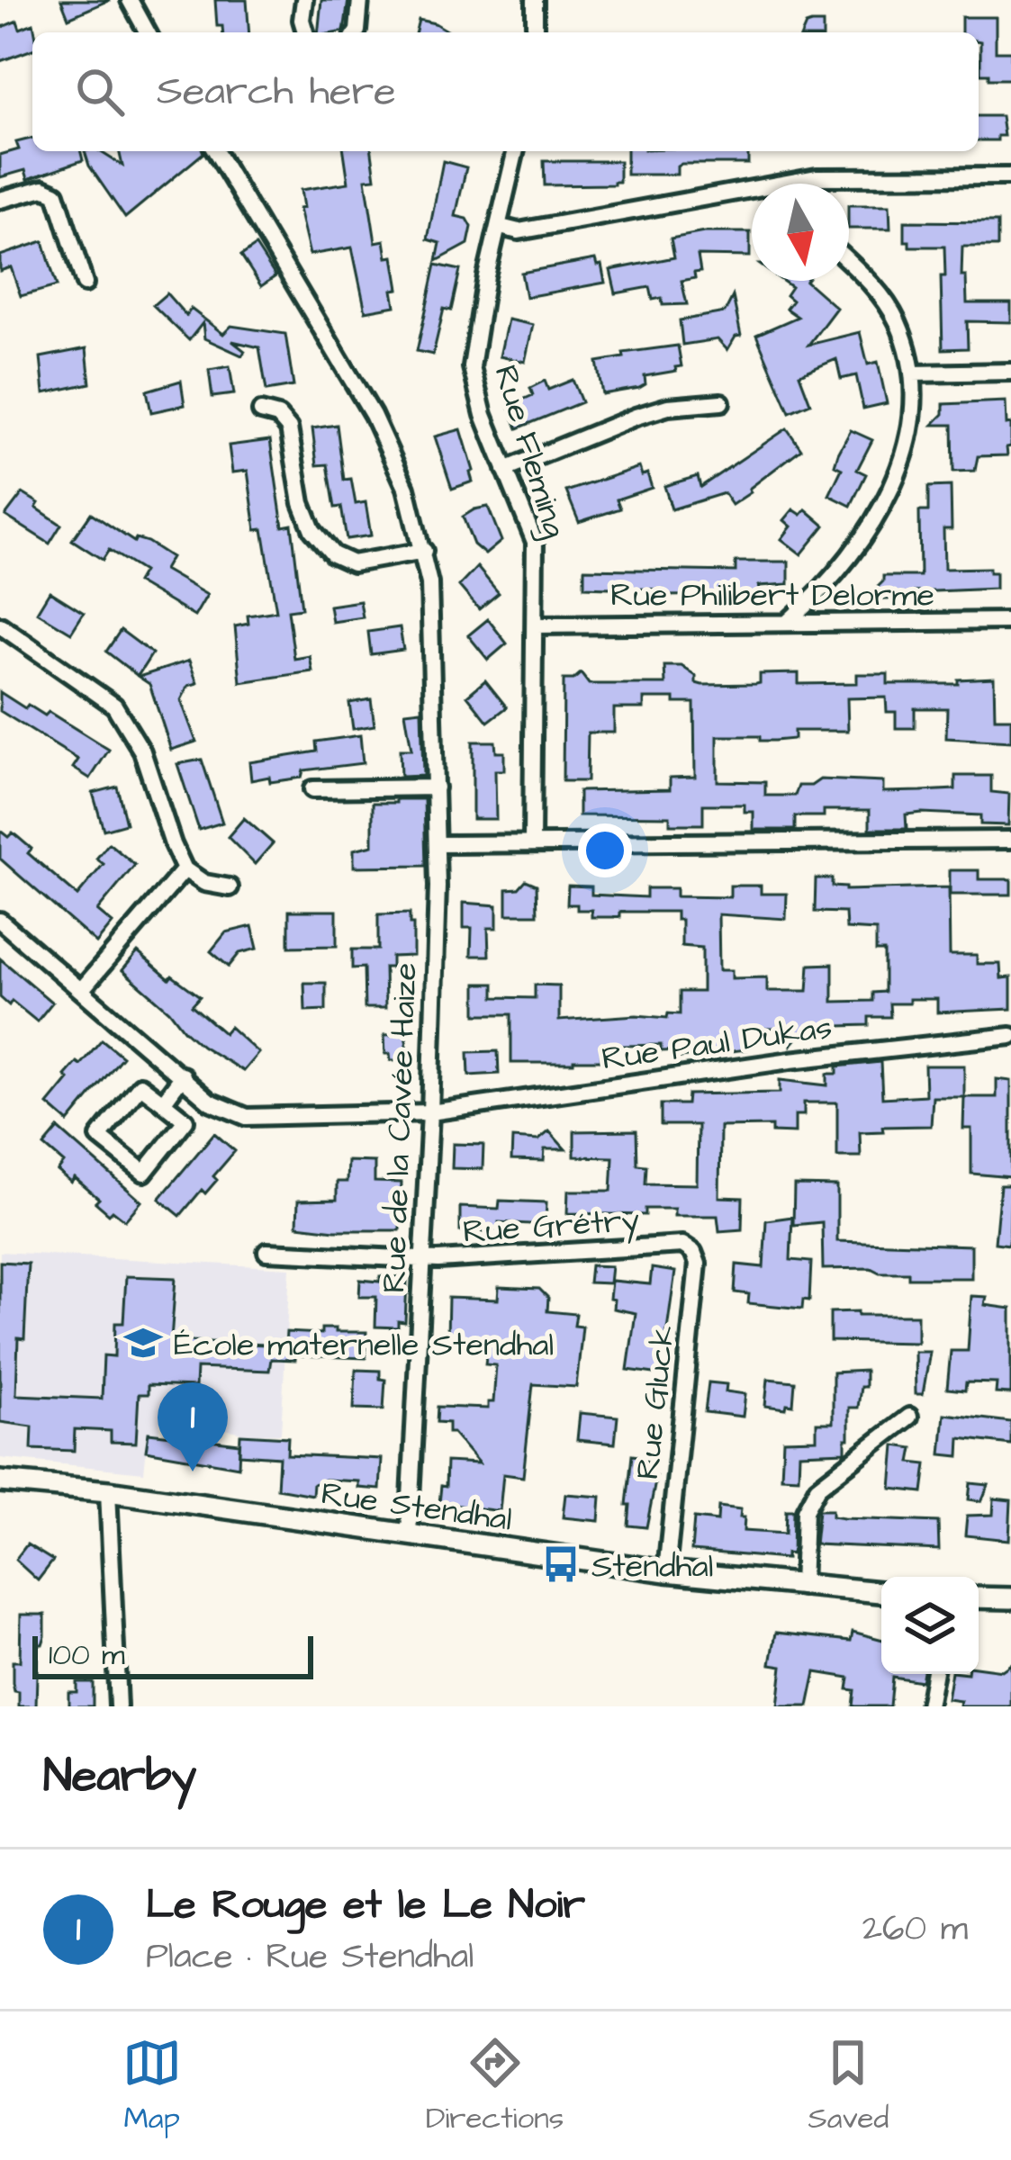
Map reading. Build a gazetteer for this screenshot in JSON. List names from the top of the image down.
{
  "streets": {
    "street": [
      "Rue Fleming",
      "Rue Philibert Delorme",
      "Rue Paul Dukas",
      "Rue de la Cavée Haize",
      "Rue Grétry",
      "Rue Gluck",
      "Rue Stendhal"
    ]
  },
  "crossings": [
    ["Rue Fleming", "Rue Philibert Delorme"],
    ["Rue Paul Dukas", "Rue de la Cavée Haize"],
    ["Rue de la Cavée Haize", "Rue Grétry"],
    ["Rue de la Cavée Haize", "Rue Stendhal"],
    ["Rue Grétry", "Rue Gluck"],
    ["Rue Gluck", "Rue Stendhal"]
  ],
  "places": {
    "school or university": ["École maternelle Stendhal"],
    "bus stop": ["Stendhal"]
  },
  "scale_bar": "100 m",
  "north": "bottom",
  "page": {
    "search": "Search here",
    "pins": "1",
    "scale": "100 m",
    "heading": "Nearby",
    "list": [
      {
        "mark": "1",
        "name": "Le Rouge et le Le Noir",
        "note": "Place · Rue Stendhal",
        "value": "260 m"
      }
    ],
    "nav": ["Map", "Directions", "Saved"]
  }
}
